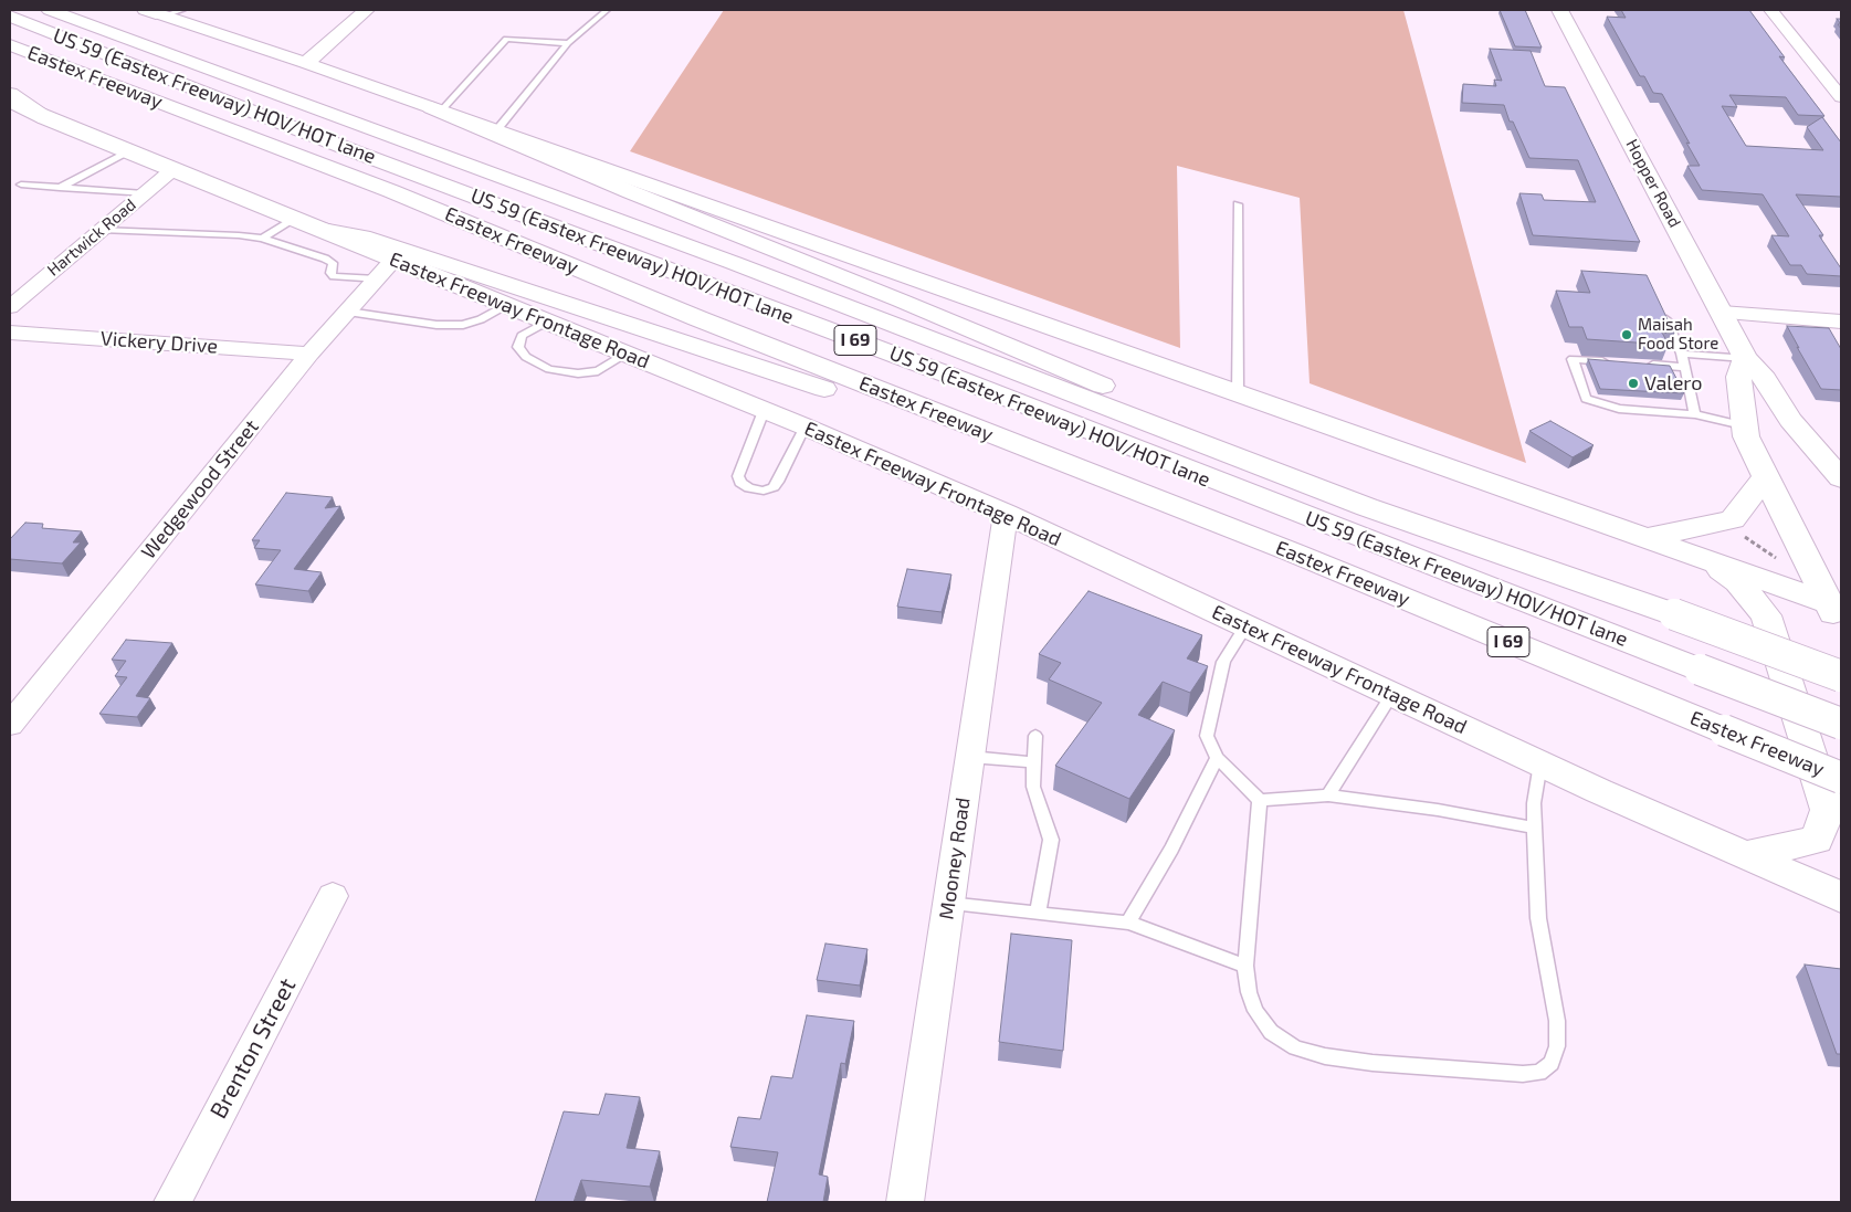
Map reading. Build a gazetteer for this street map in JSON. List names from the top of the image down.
{
  "streets": {
    "main road": [
      "Eastex Freeway",
      "US 59 (Eastex Freeway) HOV/HOT lane",
      "Hopper Road",
      "Eastex Freeway Frontage Road",
      "I 69"
    ],
    "street": [
      "Hartwick Road",
      "Vickery Drive",
      "Wedgewood Street",
      "Mooney Road",
      "Brenton Street"
    ]
  },
  "crossings": [
    ["Hartwick Road", "Eastex Freeway Frontage Road"],
    ["Eastex Freeway Frontage Road", "Wedgewood Street"],
    ["Eastex Freeway Frontage Road", "Mooney Road"],
    ["Vickery Drive", "Wedgewood Street"]
  ],
  "places": ["Maisah Food Store", "Valero"]
}
